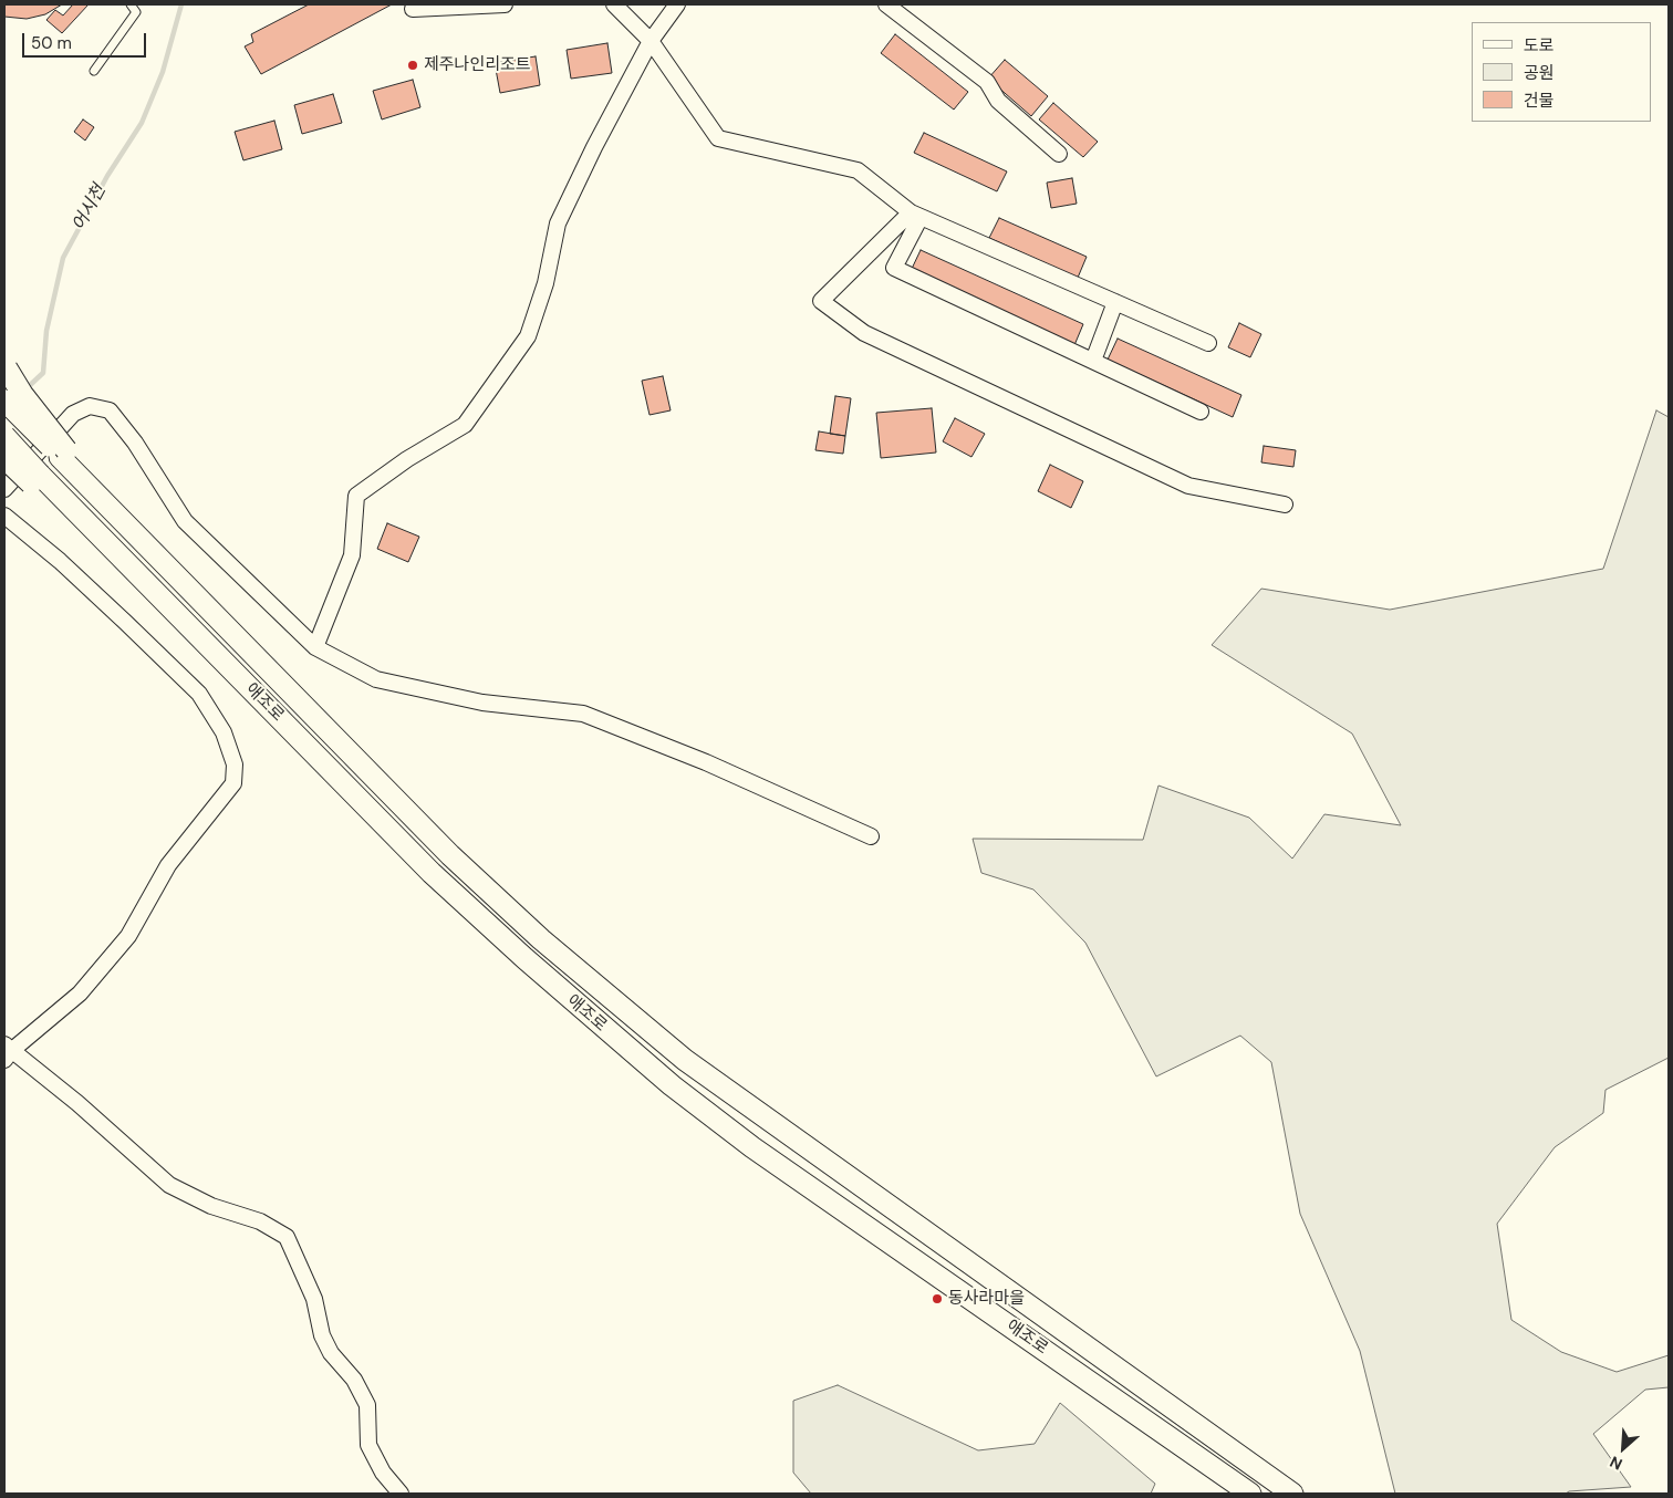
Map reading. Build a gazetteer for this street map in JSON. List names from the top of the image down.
{
  "streets": {
    "street": ["애조로"]
  },
  "water": ["어시천"],
  "places": ["제주나인리조트", "동사라마을"],
  "legend": ["도로", "공원", "건물"],
  "scale_bar": "50 m",
  "north": "bottom left"
}
